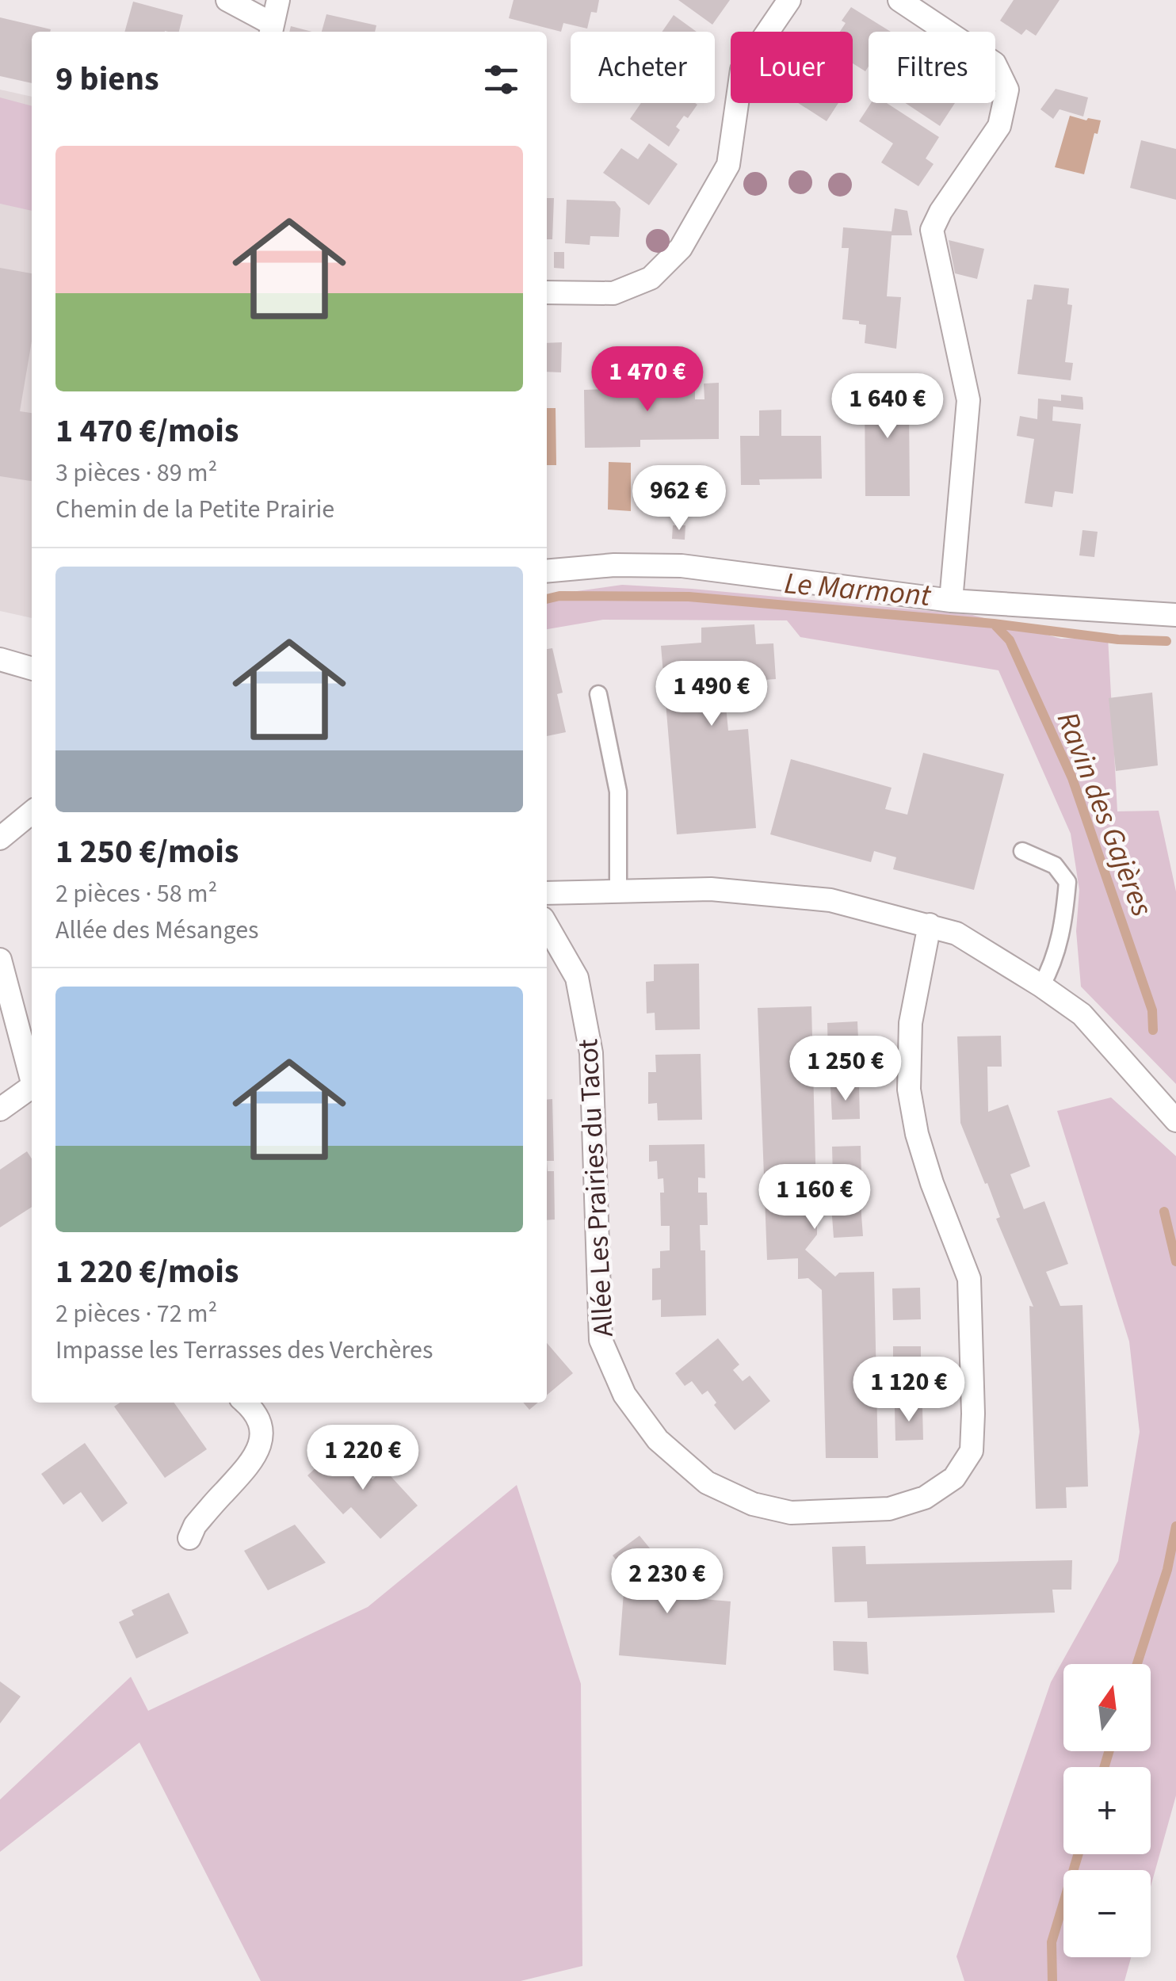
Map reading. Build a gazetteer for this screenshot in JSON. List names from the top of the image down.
{
  "streets": {
    "street": ["Allée Les Prairies du Tacot"]
  },
  "water": ["Le Marmont", "Ravin des Gajères"],
  "north": "top",
  "page": {
    "chip": ["Acheter", "Louer", "Filtres"],
    "heading": "9 biens",
    "list": [
      {
        "name": "1 470 €/mois",
        "note": "3 pièces · 89 m² · Chemin de la Petite Prairie"
      },
      {
        "name": "1 250 €/mois",
        "note": "2 pièces · 58 m² · Allée des Mésanges"
      },
      {
        "name": "1 220 €/mois",
        "note": "2 pièces · 72 m² · Impasse les Terrasses des Verchères"
      }
    ],
    "price": [
      "1 470 €",
      "1 640 €",
      "962 €",
      "1 490 €",
      "1 250 €",
      "1 160 €",
      "1 120 €",
      "1 220 €",
      "2 230 €"
    ],
    "map_buttons": ["+", "−"]
  }
}
